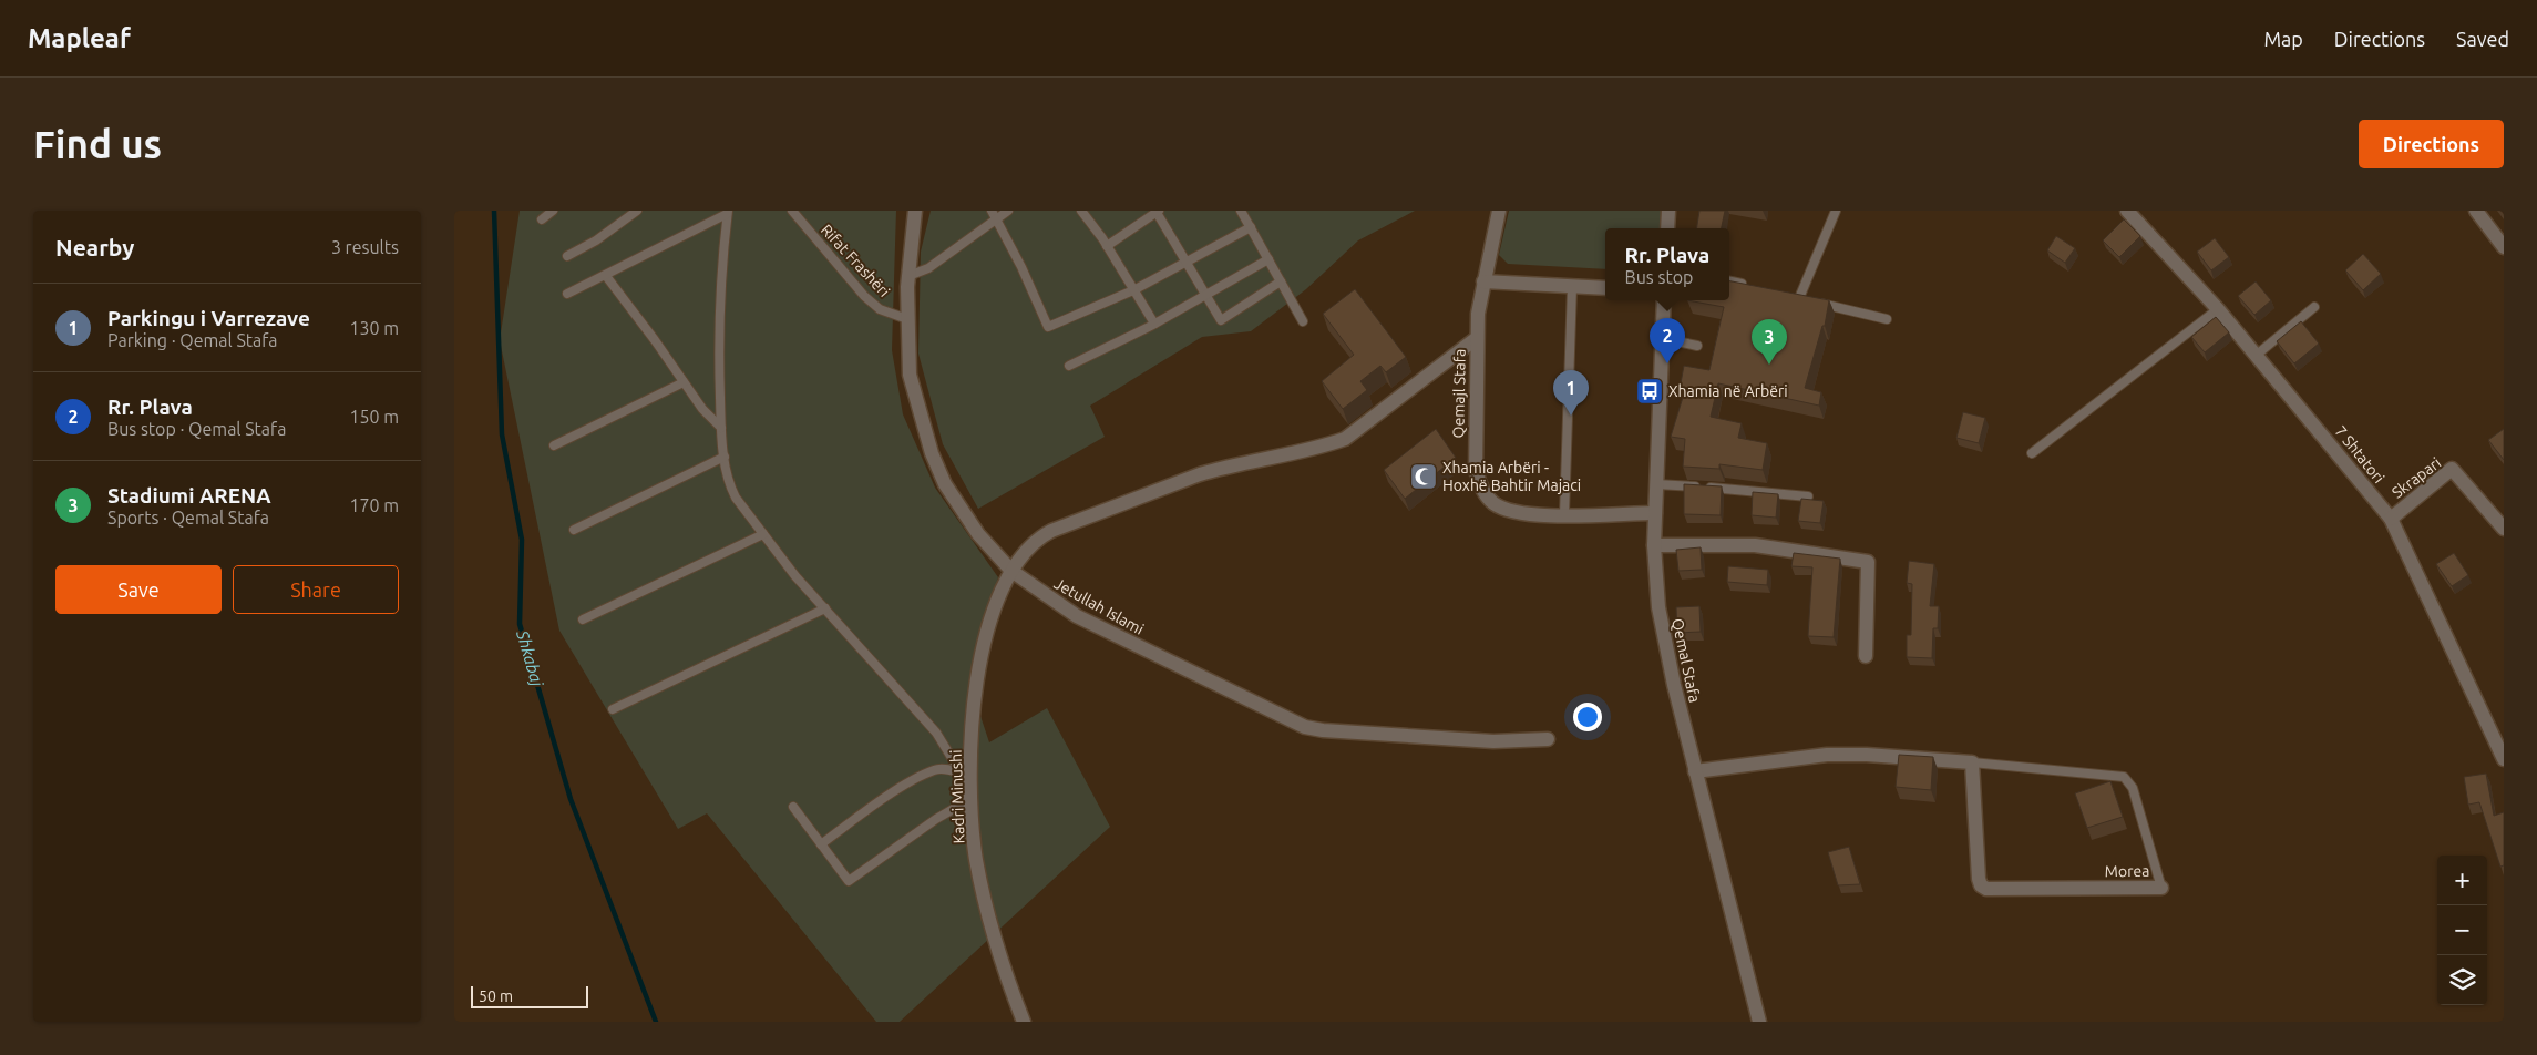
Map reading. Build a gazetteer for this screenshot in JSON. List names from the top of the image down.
{
  "streets": {
    "street": [
      "Qemajl Stafa",
      "7 Shtatori",
      "Skrapari",
      "Jetullah Islami",
      "Qemal Stafa",
      "Kadri Minushi",
      "Morea"
    ],
    "lane": ["Rifat Frashëri"]
  },
  "crossings": [
    ["Rifat Frashëri", "Jetullah Islami"],
    ["Qemajl Stafa", "Qemal Stafa"],
    ["Qemajl Stafa", "Kadri Minushi"],
    ["7 Shtatori", "Skrapari"],
    ["Jetullah Islami", "Kadri Minushi"],
    ["Qemal Stafa", "Morea"]
  ],
  "water": ["Shkabaj"],
  "places": {
    "bus stop": ["Xhamia në Arbëri"],
    "mosque": ["Xhamia Arbëri - Hoxhë Bahtir Majaci"]
  },
  "scale_bar": "50 m",
  "page": {
    "header": "Mapleaf",
    "nav": ["Map", "Directions", "Saved"],
    "buttons": [
      "Directions",
      ["Save", "Share"]
    ],
    "title": "Find us",
    "heading": ["Nearby", "3 results"],
    "popup": ["Rr. Plava", "Bus stop"],
    "list": [
      {
        "mark": "1",
        "name": "Parkingu i Varrezave",
        "note": "Parking · Qemal Stafa",
        "value": "130 m"
      },
      {
        "mark": "2",
        "name": "Rr. Plava",
        "note": "Bus stop · Qemal Stafa",
        "value": "150 m"
      },
      {
        "mark": "3",
        "name": "Stadiumi ARENA",
        "note": "Sports · Qemal Stafa",
        "value": "170 m"
      }
    ],
    "pins": ["2", "3", "1"],
    "map_buttons": ["+", "−"],
    "scale": "50 m"
  }
}
